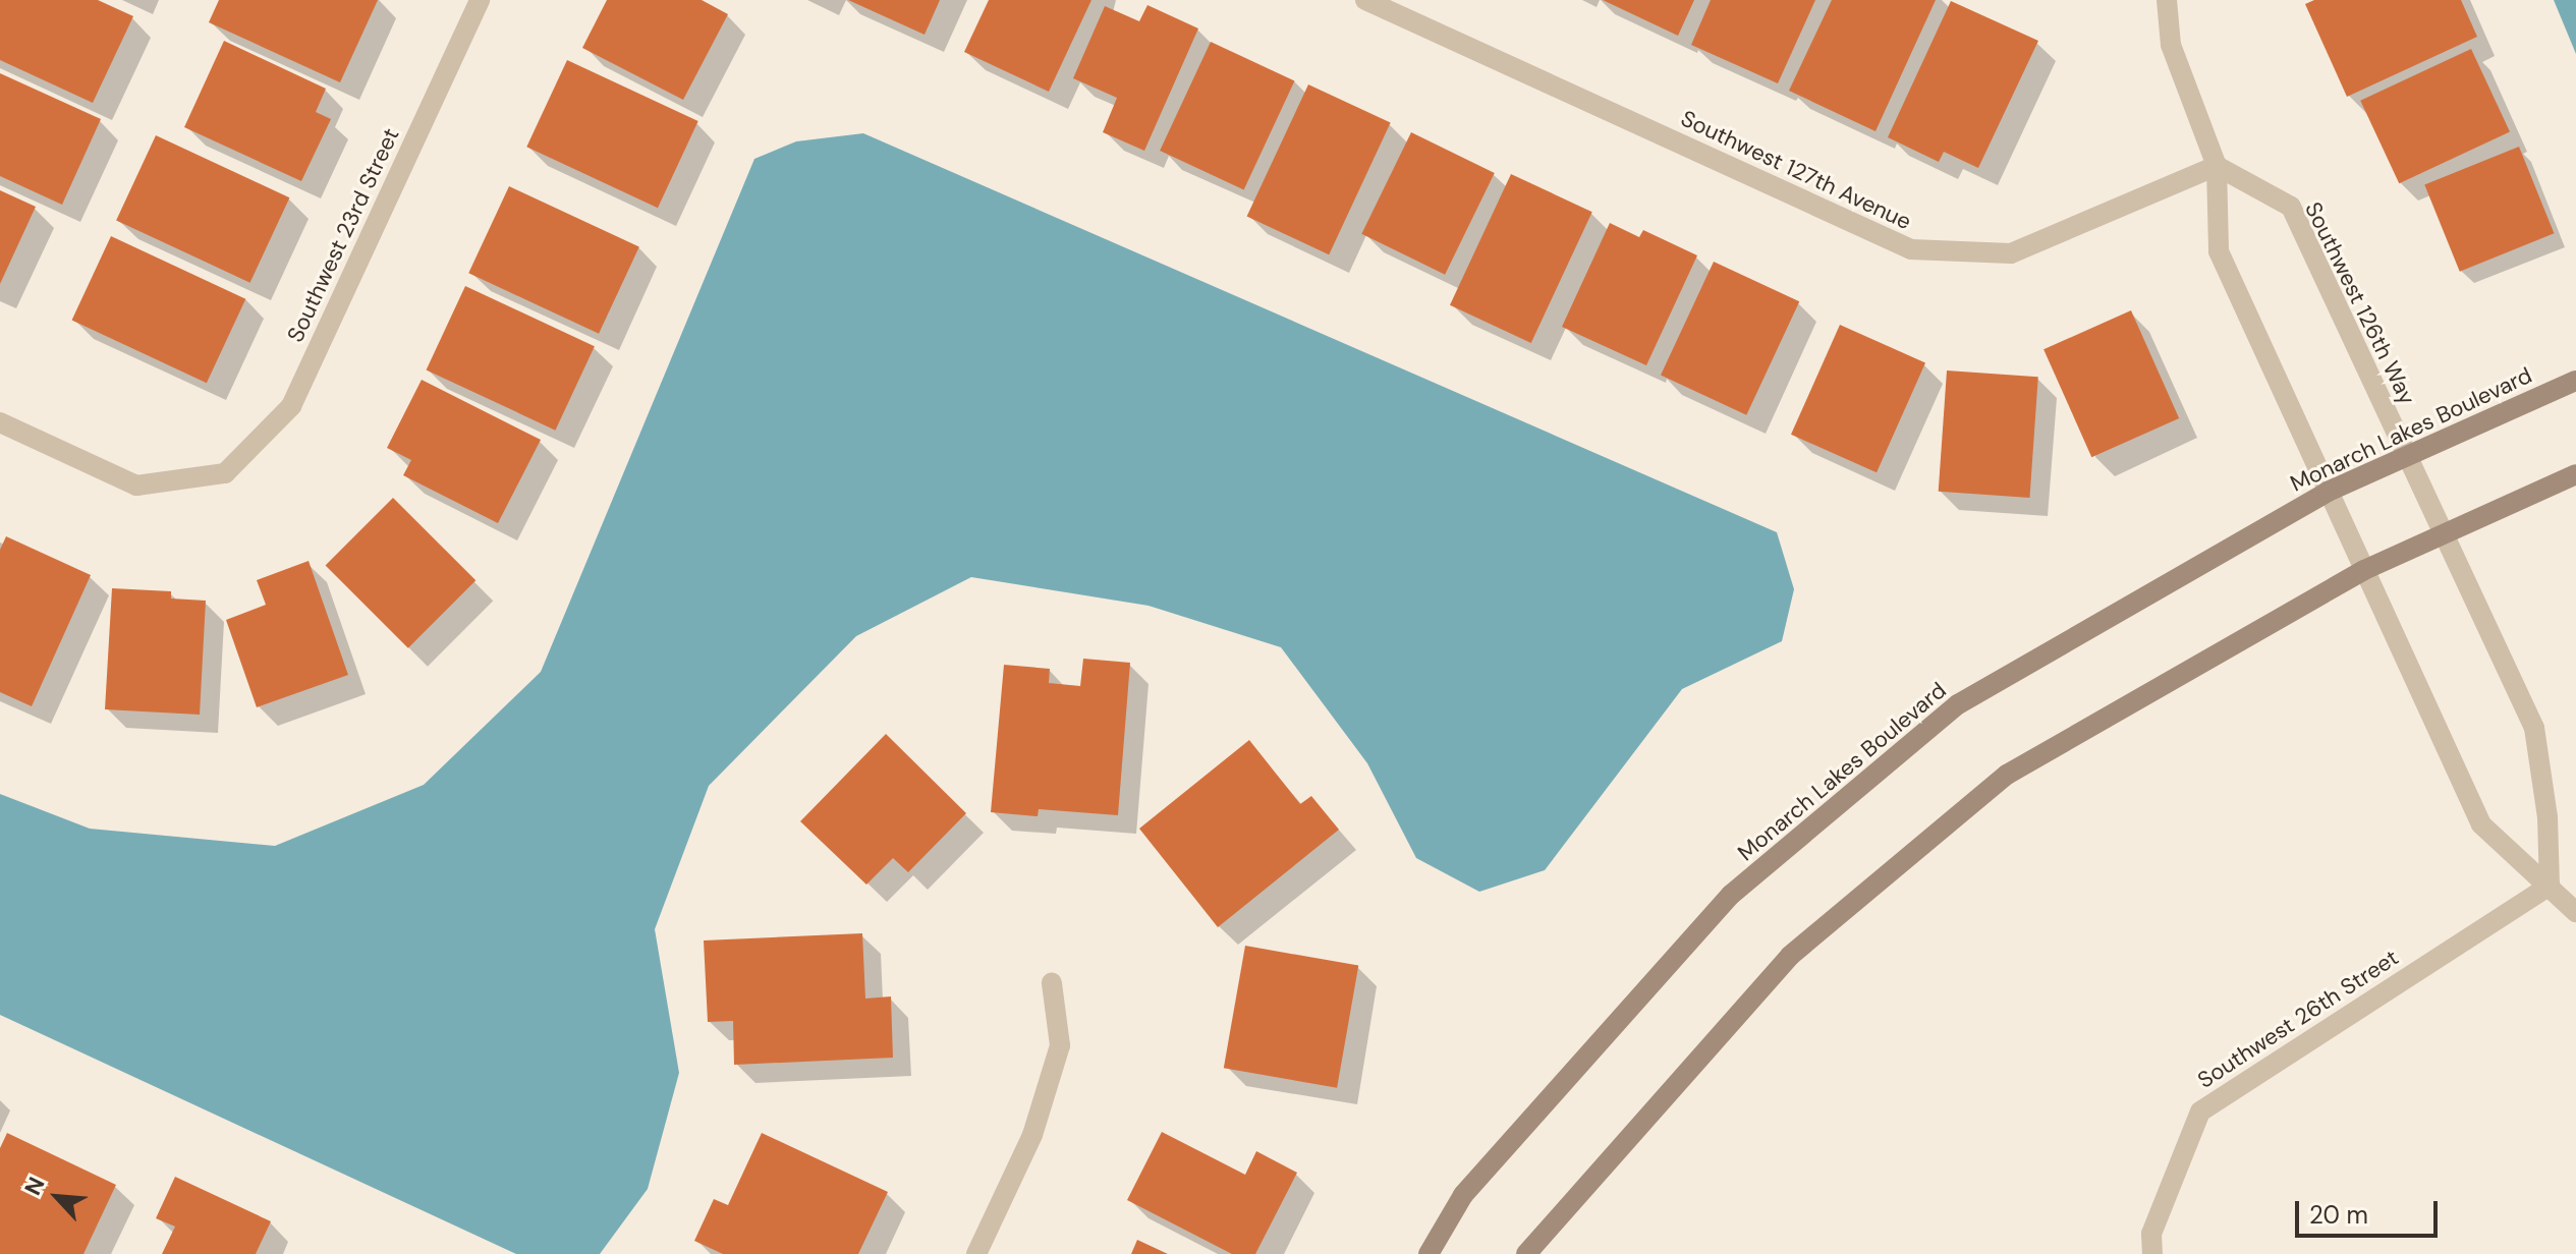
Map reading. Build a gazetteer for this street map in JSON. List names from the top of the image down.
{
  "streets": {
    "street": [
      "Southwest 127th Avenue",
      "Southwest 23rd Street",
      "Southwest 126th Way",
      "Monarch Lakes Boulevard",
      "Southwest 26th Street"
    ]
  },
  "crossings": [
    ["Southwest 127th Avenue", "Southwest 126th Way"],
    ["Southwest 126th Way", "Monarch Lakes Boulevard"],
    ["Southwest 126th Way", "Southwest 26th Street"]
  ],
  "scale_bar": "20 m",
  "north": "top left"
}
